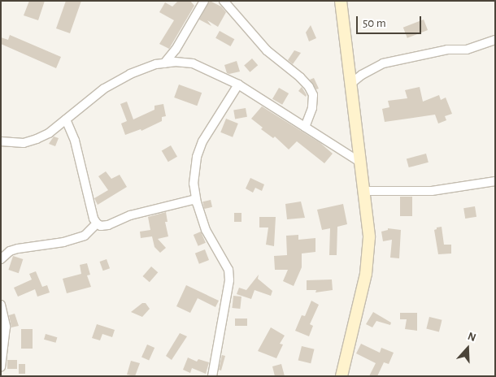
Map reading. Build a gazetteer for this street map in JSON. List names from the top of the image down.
{
  "scale_bar": "50 m",
  "north": "top"
}
